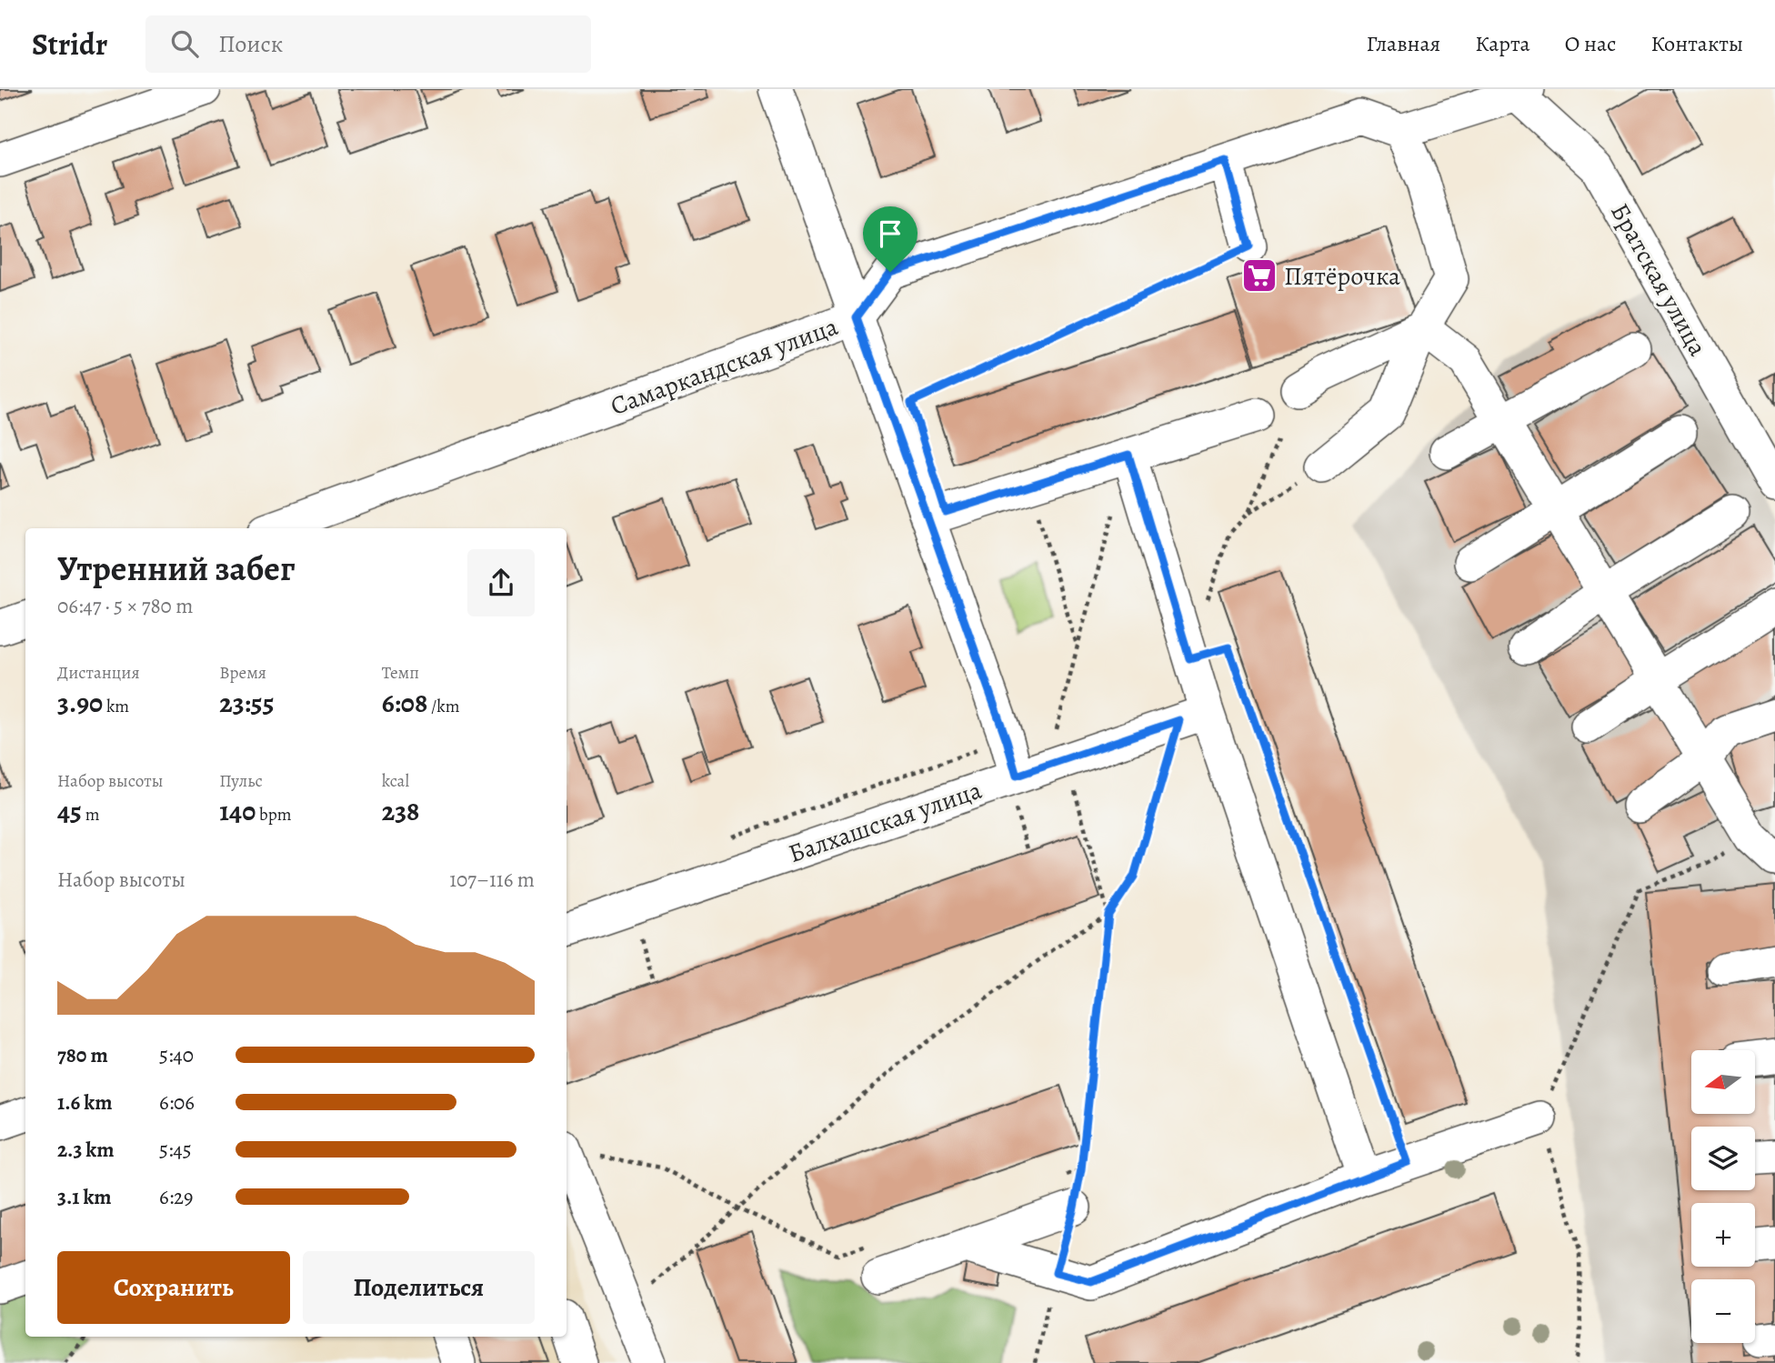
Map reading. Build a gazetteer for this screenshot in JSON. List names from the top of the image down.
{
  "streets": {
    "street": ["Братская улица", "Самаркандская улица", "Балхашская улица"]
  },
  "places": {
    "supermarket": ["Пятёрочка"]
  },
  "north": "left",
  "page": {
    "header": "Stridr",
    "search": "Поиск",
    "nav": [
      "Главная",
      "Карта",
      "О нас",
      "Контакты"
    ],
    "heading": ["Утренний забег", "06:47 · 5 × 780 m"],
    "stats": [
      ["Дистанция", "3.90 km"],
      ["Время", "23:55"],
      ["Темп", "6:08 /km"],
      ["Набор высоты", "45 m"],
      ["Пульс", "140 bpm"],
      ["kcal", "238"]
    ],
    "chart": ["Набор высоты", "107–116 m"],
    "list": [
      {
        "name": "780 m",
        "note": "5:40"
      },
      {
        "name": "1.6 km",
        "note": "6:06"
      },
      {
        "name": "2.3 km",
        "note": "5:45"
      },
      {
        "name": "3.1 km",
        "note": "6:29"
      }
    ],
    "map_buttons": ["+", "−"],
    "buttons": ["Сохранить", "Поделиться"]
  }
}
